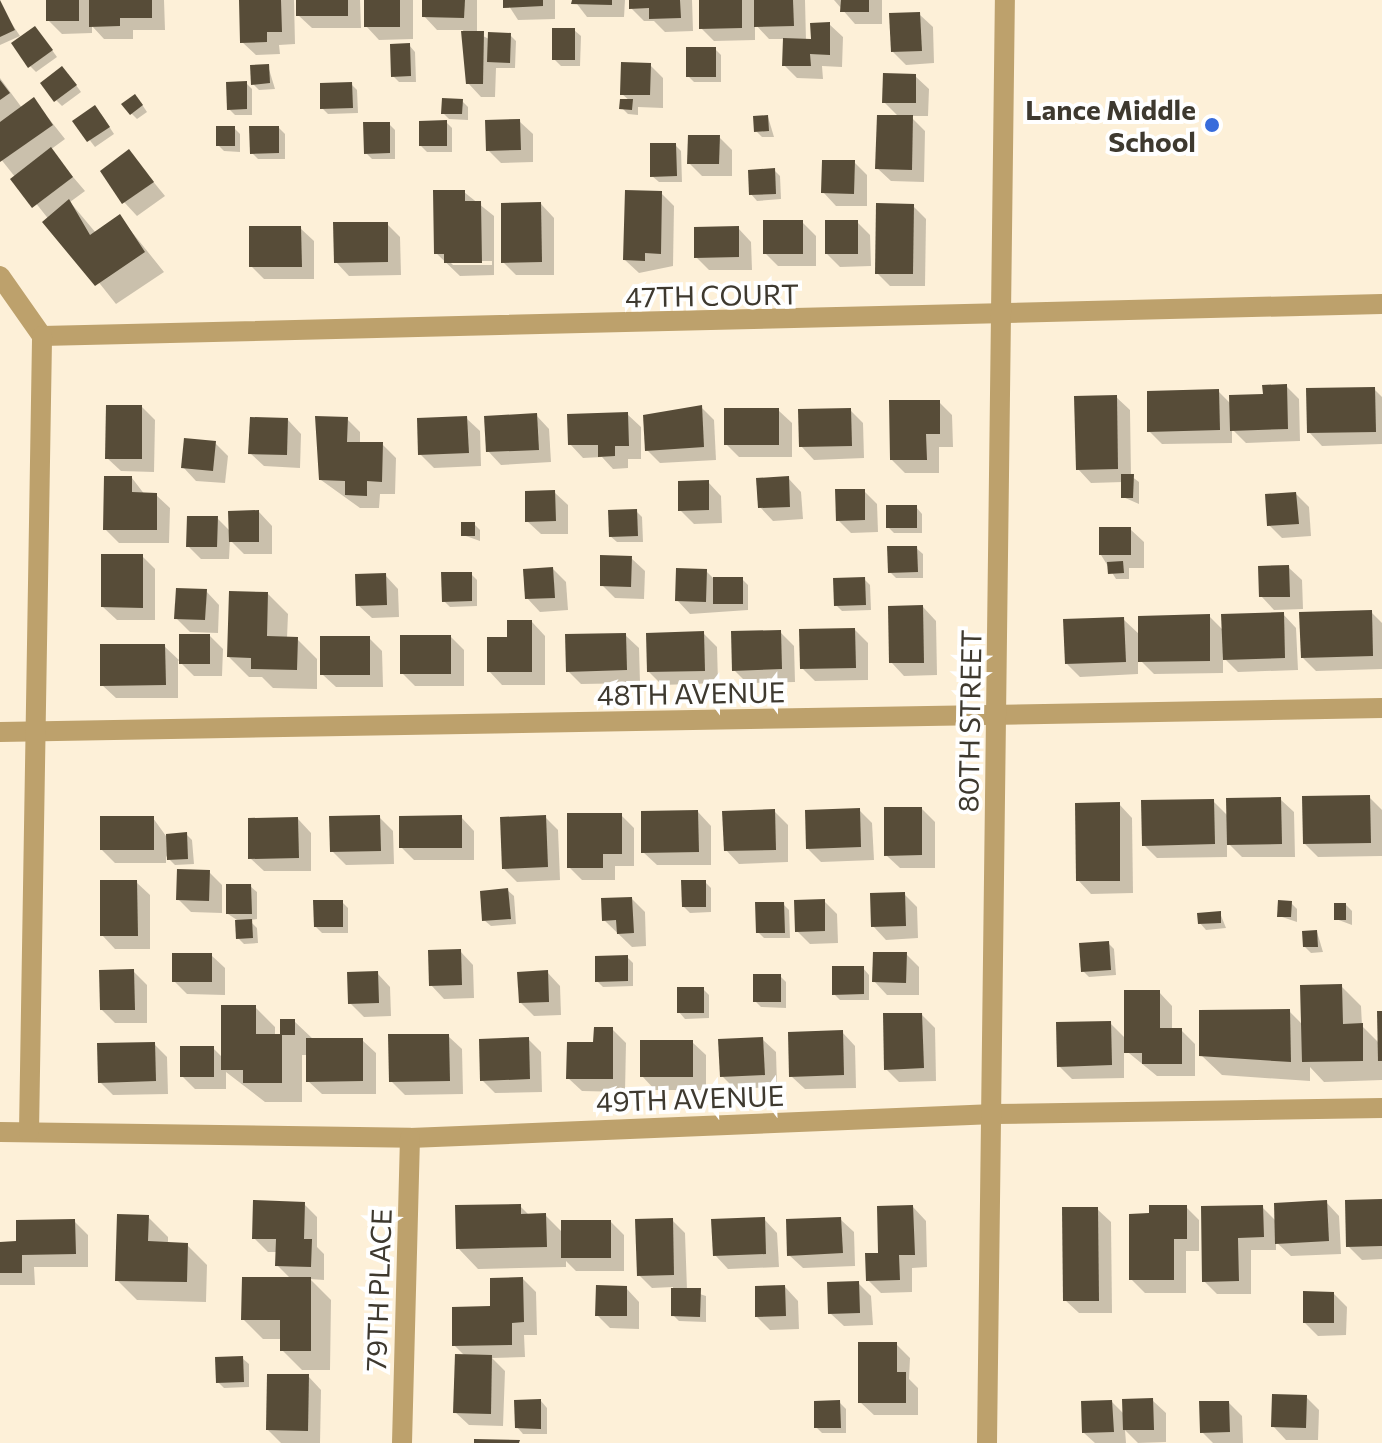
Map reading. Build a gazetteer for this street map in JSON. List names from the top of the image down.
{
  "streets": {
    "street": [
      "47TH COURT",
      "48TH AVENUE",
      "80TH STREET",
      "49TH AVENUE",
      "79TH PLACE"
    ]
  },
  "crossings": [
    ["47TH COURT", "80TH STREET"],
    ["48TH AVENUE", "80TH STREET"],
    ["80TH STREET", "49TH AVENUE"],
    ["49TH AVENUE", "79TH PLACE"]
  ],
  "places": ["Lance Middle School"]
}
